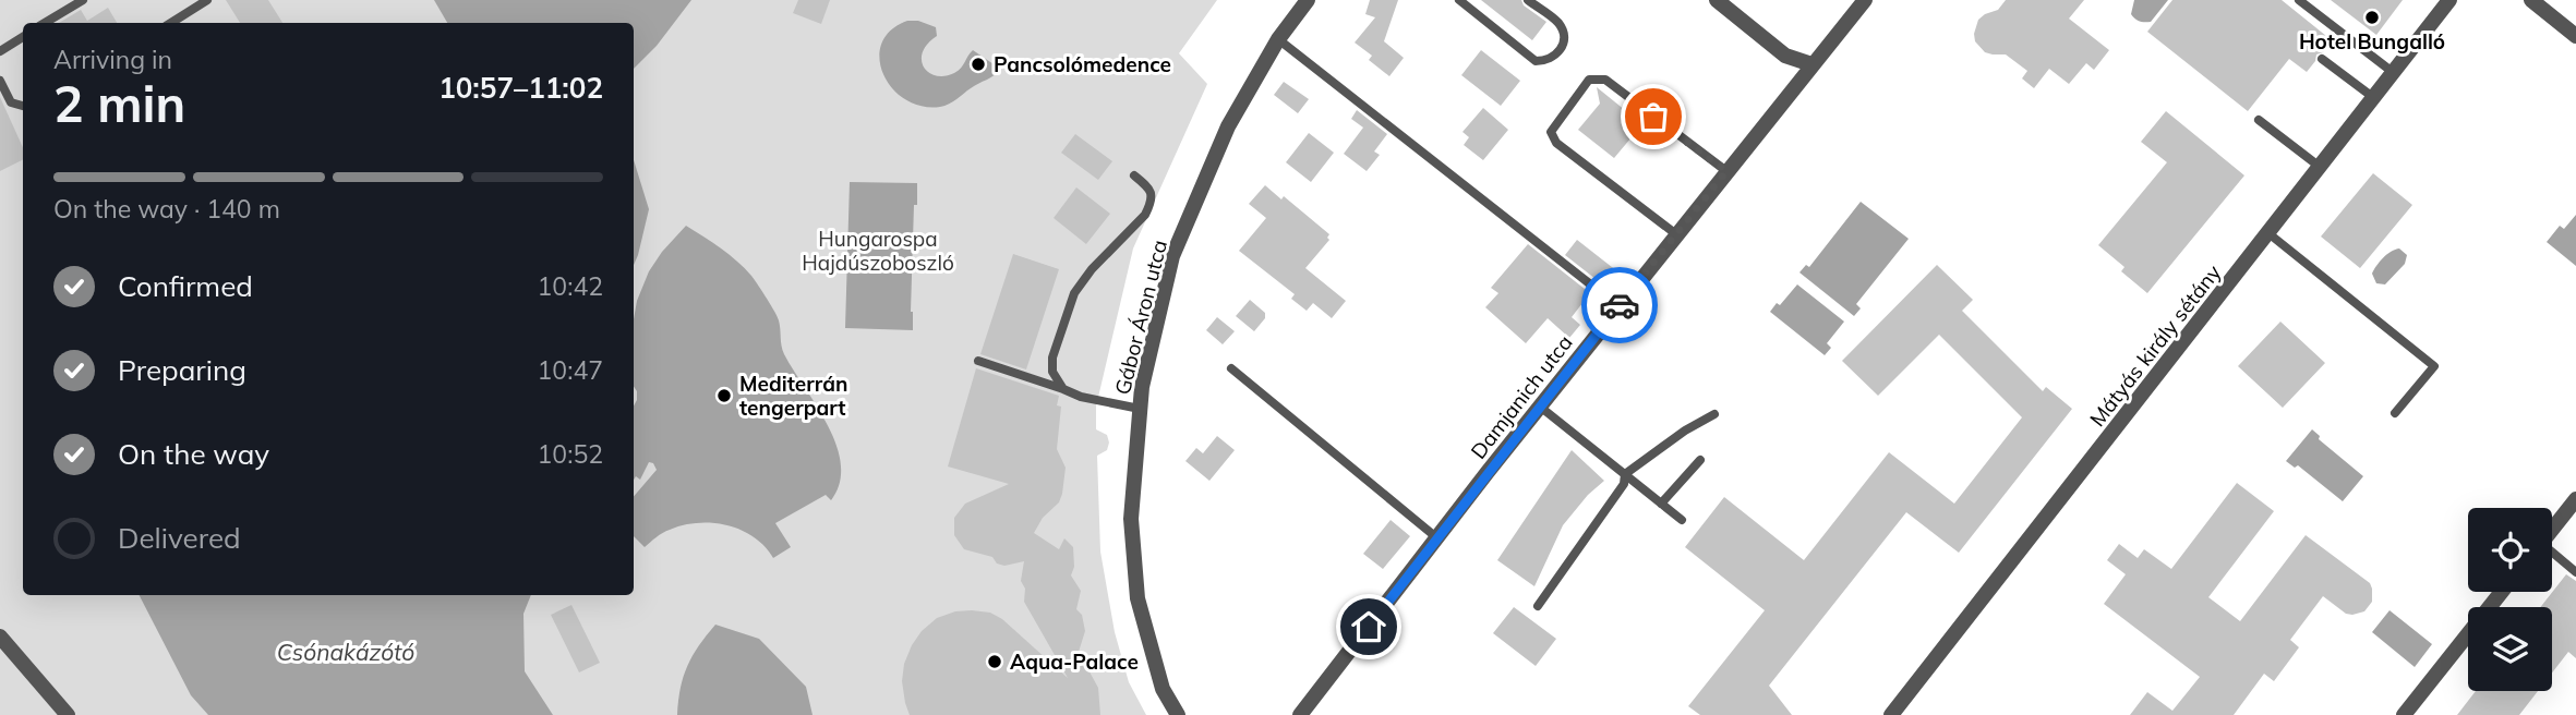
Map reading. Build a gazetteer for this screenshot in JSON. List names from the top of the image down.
{
  "streets": {
    "street": ["Gábor Áron utca", "Mátyás király sétány", "Damjanich utca"]
  },
  "water": ["Csónakázótó"],
  "parks": ["Hungarospa Hajdúszoboszló"],
  "places": [
    "Hotel Bungalló",
    "Pancsolómedence",
    "Mediterrán tengerpart",
    "Aqua-Palace"
  ],
  "page": {
    "heading": ["2 min", "Arriving in", "10:57–11:02"],
    "bar": "On the way · 140 m",
    "list": [
      ["Confirmed", "10:42"],
      ["Preparing", "10:47"],
      ["On the way", "10:52"],
      "Delivered"
    ]
  }
}
